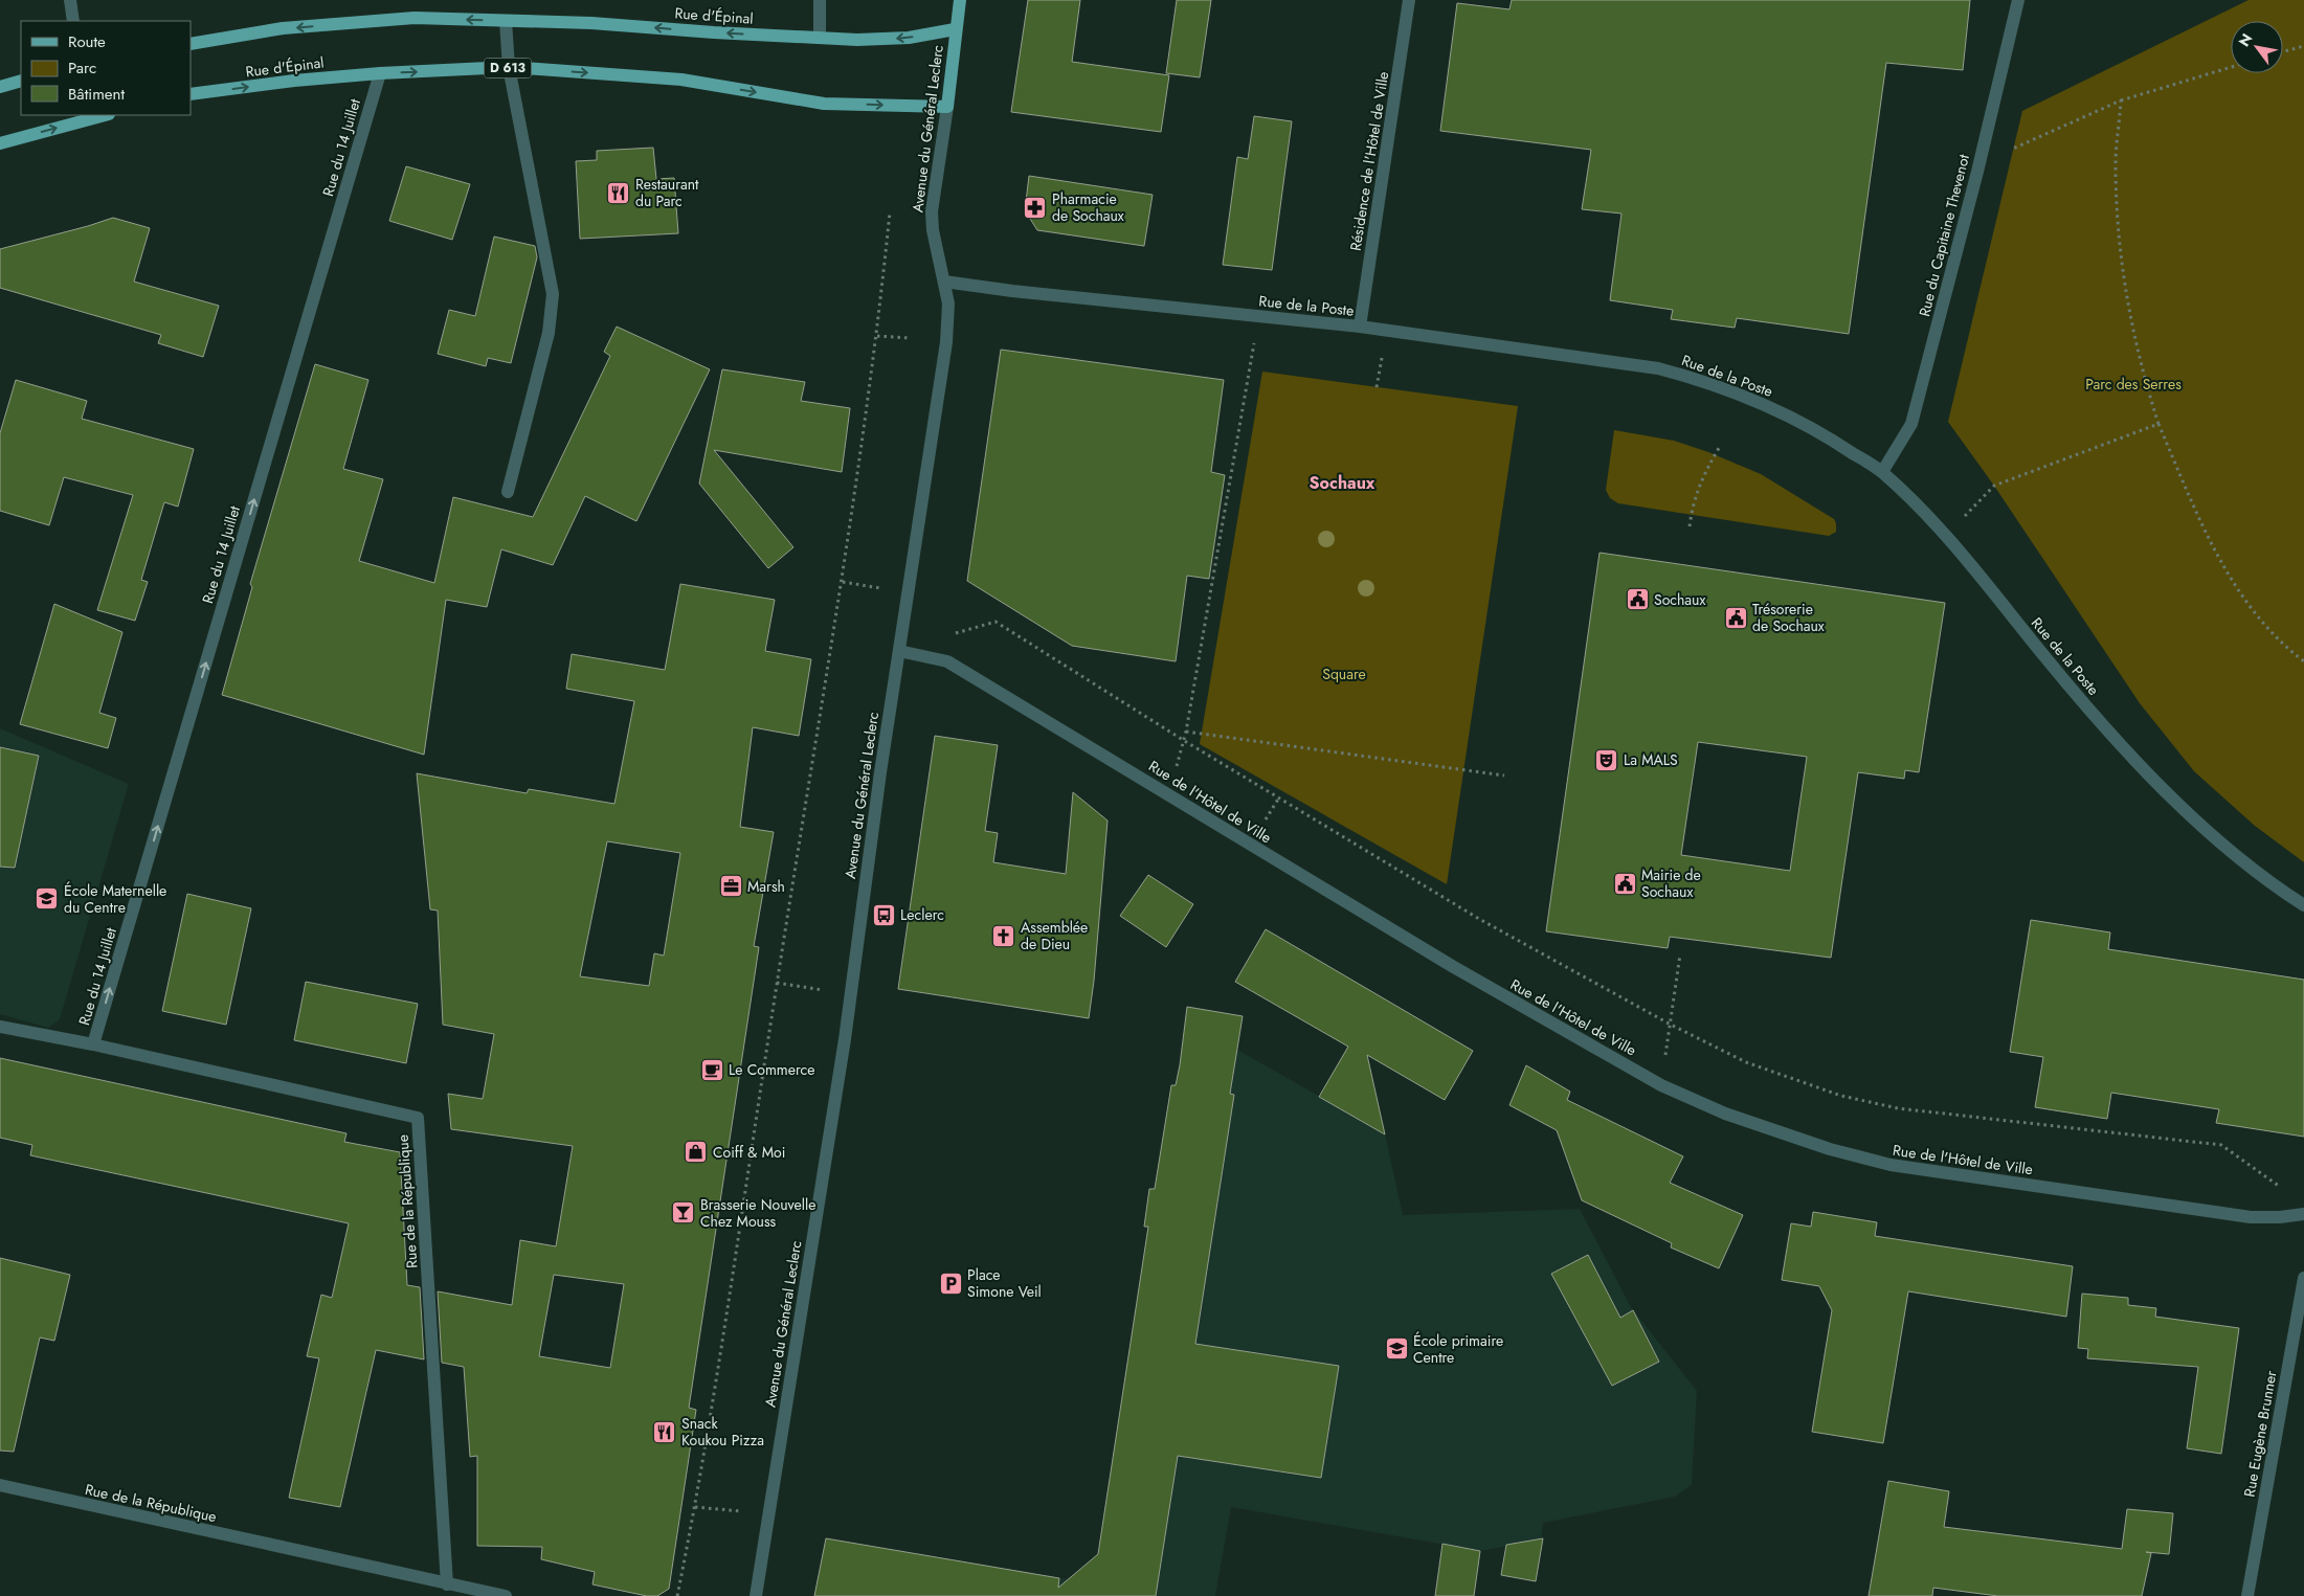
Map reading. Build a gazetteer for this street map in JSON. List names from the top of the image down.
{
  "streets": {
    "main road": ["Rue d'Épinal", "D 613", "Avenue du Général Leclerc"],
    "street": [
      "Rue du 14 Juillet",
      "Résidence de l'Hôtel de Ville",
      "Rue du Capitaine Thevenot",
      "Rue de la Poste",
      "Rue de l'Hôtel de Ville",
      "Rue de la République",
      "Rue Eugène Brunner"
    ]
  },
  "crossings": [
    ["Rue d'Épinal", "Avenue du Général Leclerc"],
    ["Rue d'Épinal", "Rue du 14 Juillet"],
    ["Avenue du Général Leclerc", "Rue de la Poste"],
    ["Avenue du Général Leclerc", "Rue de l'Hôtel de Ville"],
    ["Rue du 14 Juillet", "Rue de la République"],
    ["Résidence de l'Hôtel de Ville", "Rue de la Poste"],
    ["Rue du Capitaine Thevenot", "Rue de la Poste"]
  ],
  "one_way": ["Rue du 14 Juillet"],
  "districts": ["Sochaux"],
  "parks": ["Parc des Serres", "Square"],
  "places": {
    "restaurant": ["Restaurant du Parc", "Snack Koukou Pizza"],
    "pharmacy": ["Pharmacie de Sochaux"],
    "public building": ["Sochaux", "Trésorerie de Sochaux", "Mairie de Sochaux"],
    "theatre": ["La MALS"],
    "office": ["Marsh"],
    "school or university": ["École Maternelle du Centre", "École primaire Centre"],
    "bus stop": ["Leclerc"],
    "church": ["Assemblée de Dieu"],
    "cafe": ["Le Commerce"],
    "shop": ["Coiff & Moi"],
    "bar": ["Brasserie Nouvelle Chez Mouss"],
    "parking": ["Place Simone Veil"]
  },
  "legend": ["Route", "Parc", "Bâtiment"],
  "north": "top left"
}
